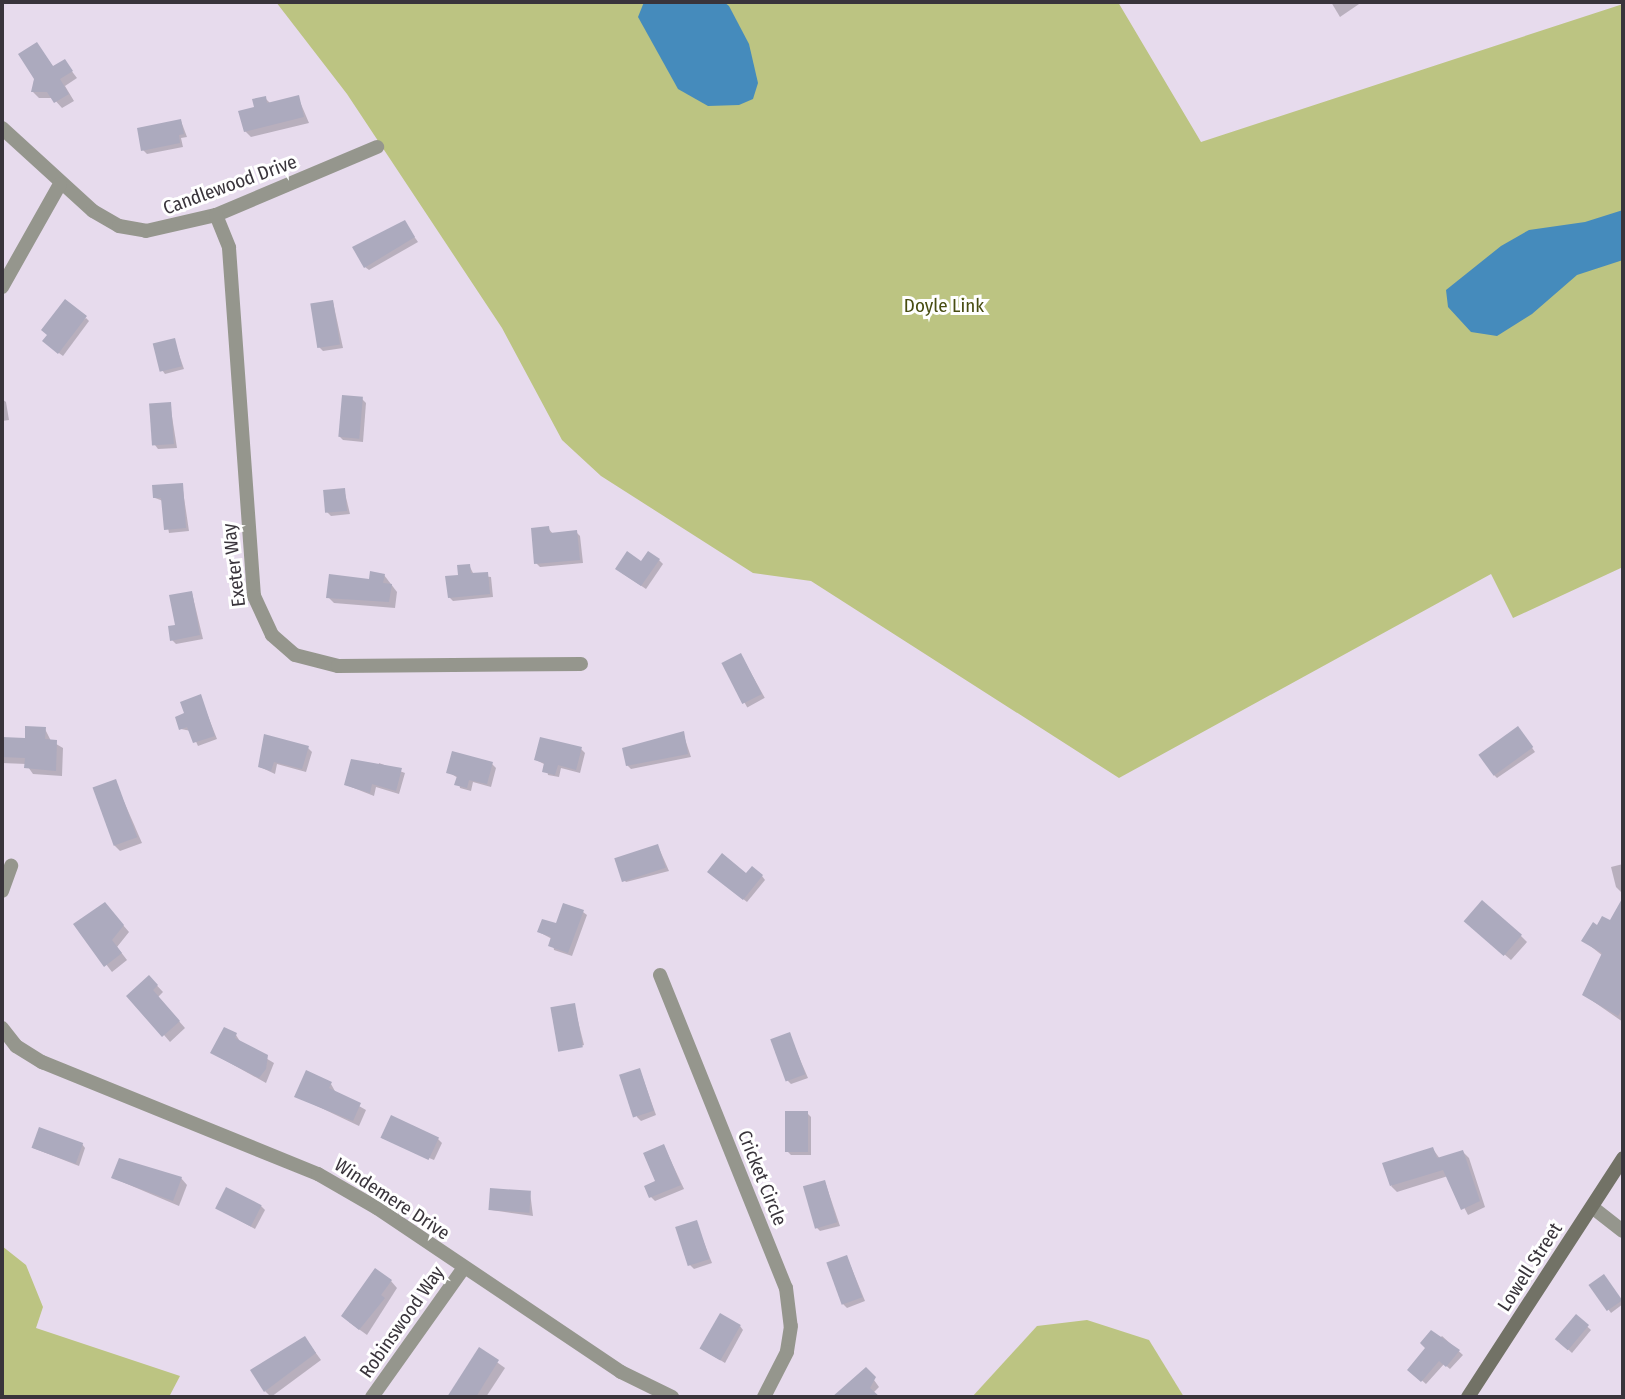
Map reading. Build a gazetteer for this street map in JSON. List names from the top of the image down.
{
  "streets": {
    "main road": ["Lowell Street"],
    "street": [
      "Candlewood Drive",
      "Exeter Way",
      "Cricket Circle",
      "Windemere Drive",
      "Robinswood Way"
    ]
  },
  "crossings": [
    ["Candlewood Drive", "Exeter Way"],
    ["Windemere Drive", "Robinswood Way"]
  ],
  "parks": ["Doyle Link"]
}
